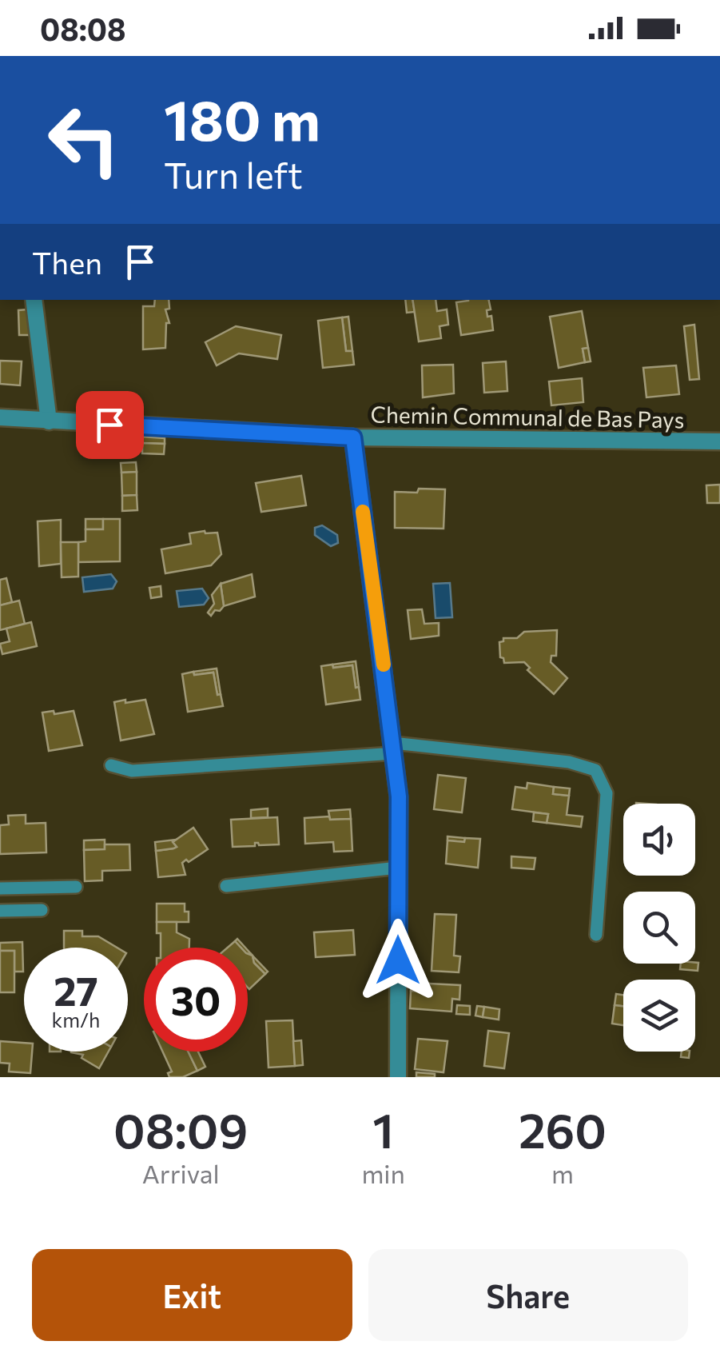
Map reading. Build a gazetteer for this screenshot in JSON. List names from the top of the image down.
{
  "streets": {
    "street": ["Chemin Communal de Bas Pays"]
  },
  "page": {
    "status": "08:08",
    "turn": ["180 m", "Turn left"],
    "then": "Then",
    "speed": "27 km/h",
    "limit": "30",
    "eta": [
      "08:09",
      "Arrival",
      "1",
      "min",
      "260",
      "m"
    ],
    "buttons": ["Exit", "Share"]
  }
}
